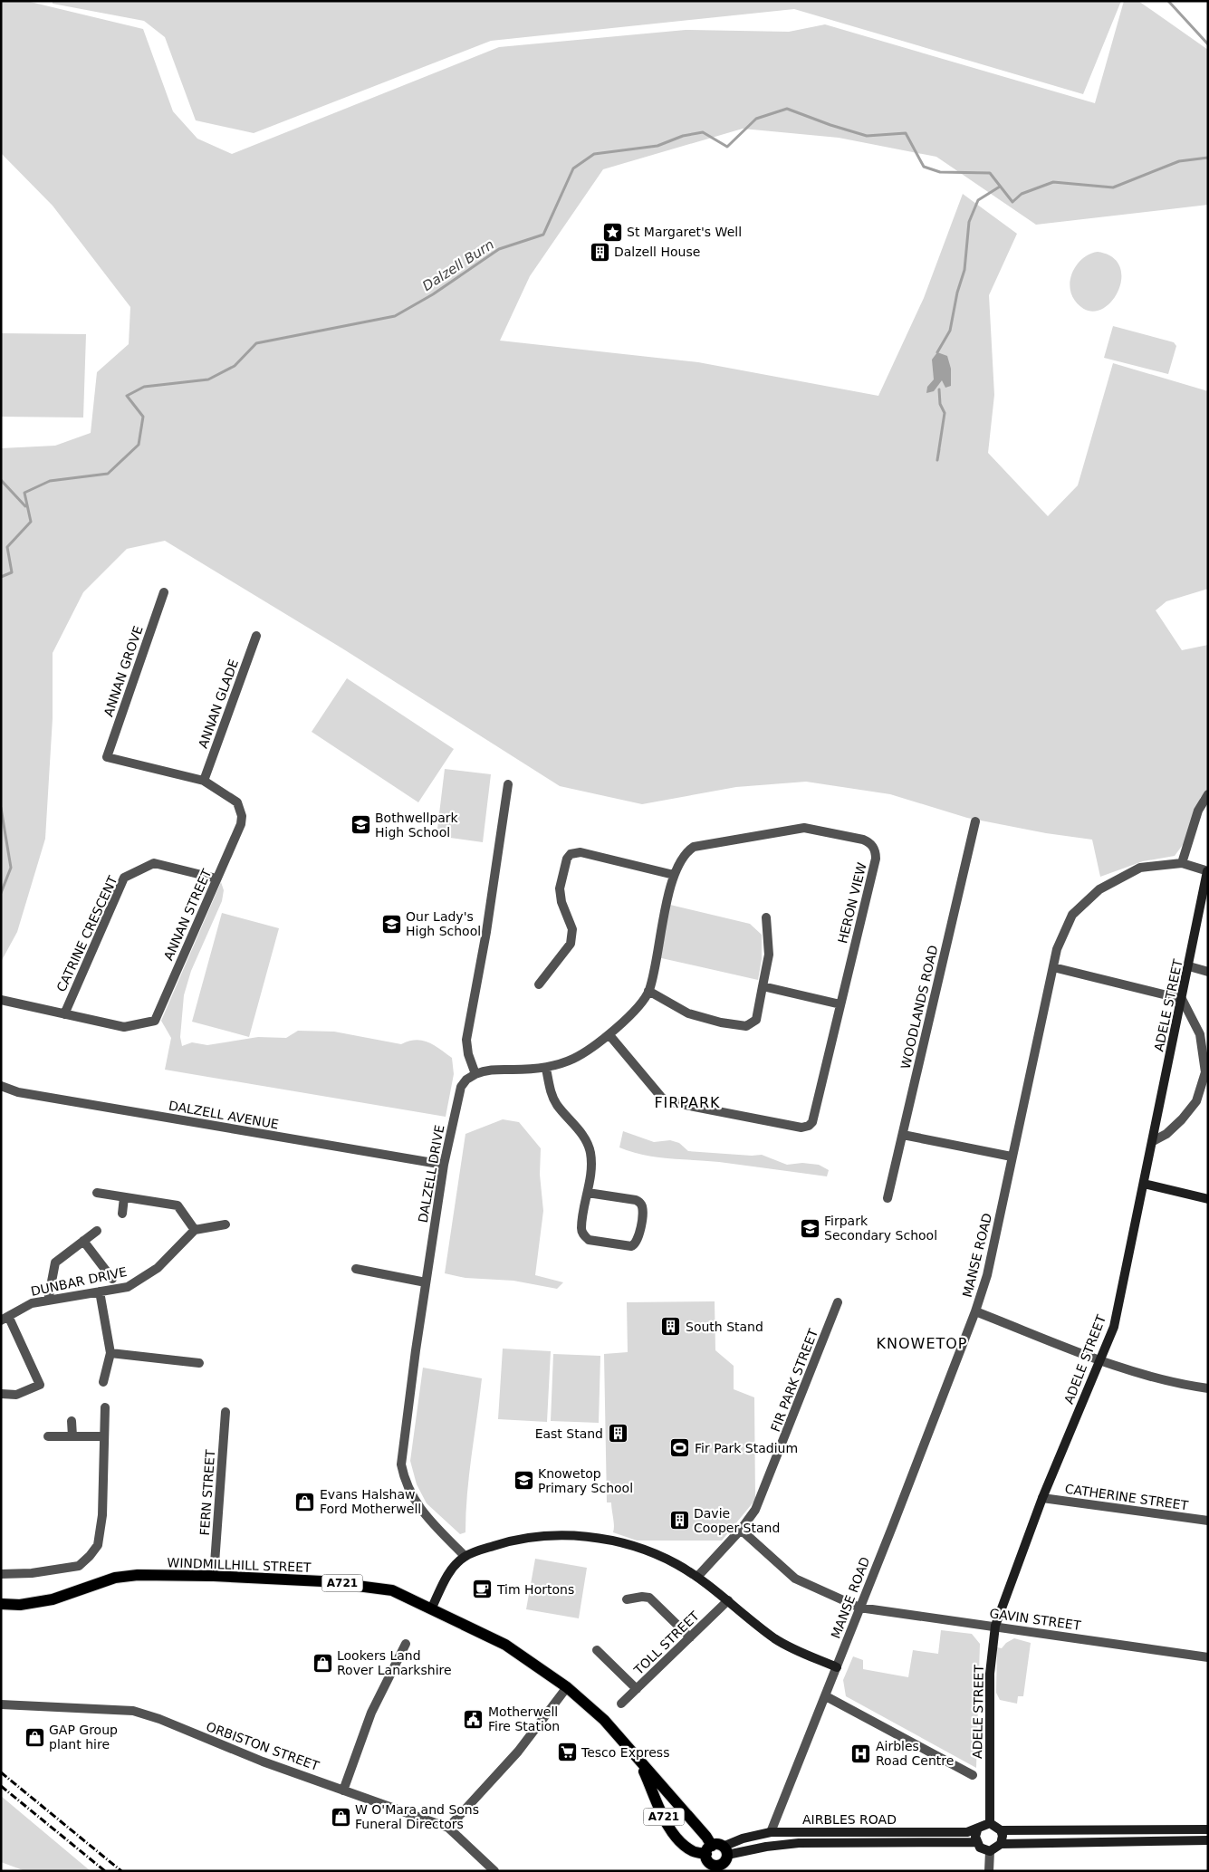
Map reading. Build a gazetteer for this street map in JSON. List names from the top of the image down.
{
  "streets": {
    "main road": ["WINDMILLHILL STREET", "A721"],
    "street": [
      "ANNAN GROVE",
      "ANNAN GLADE",
      "HERON VIEW",
      "ANNAN STREET",
      "CATRINE CRESCENT",
      "ADELE STREET",
      "WOODLANDS ROAD",
      "DALZELL AVENUE",
      "DALZELL DRIVE",
      "MANSE ROAD",
      "DUNBAR DRIVE",
      "FIR PARK STREET",
      "FERN STREET",
      "CATHERINE STREET",
      "GAVIN STREET",
      "TOLL STREET",
      "ORBISTON STREET",
      "AIRBLES ROAD"
    ]
  },
  "crossings": [
    ["ANNAN GROVE", "ANNAN STREET"],
    ["ANNAN GLADE", "ANNAN STREET"],
    ["HERON VIEW", "DALZELL DRIVE"],
    ["ANNAN STREET", "CATRINE CRESCENT"],
    ["ADELE STREET", "MANSE ROAD"],
    ["ADELE STREET", "CATHERINE STREET"],
    ["ADELE STREET", "GAVIN STREET"],
    ["ADELE STREET", "AIRBLES ROAD"],
    ["DALZELL AVENUE", "DALZELL DRIVE"],
    ["MANSE ROAD", "GAVIN STREET"],
    ["MANSE ROAD", "AIRBLES ROAD"],
    ["FIR PARK STREET", "GAVIN STREET"],
    ["FERN STREET", "WINDMILLHILL STREET"],
    ["WINDMILLHILL STREET", "AIRBLES ROAD"]
  ],
  "districts": ["FIRPARK", "KNOWETOP"],
  "water": ["Dalzell Burn"],
  "places": {
    "place": ["St Margaret's Well"],
    "building": [
      "Dalzell House",
      "South Stand",
      "East Stand",
      "Davie Cooper Stand"
    ],
    "school or university": [
      "Bothwellpark High School",
      "Our Lady's High School",
      "Firpark Secondary School",
      "Knowetop Primary School"
    ],
    "sports": ["Fir Park Stadium"],
    "shop": [
      "Evans Halshaw Ford Motherwell",
      "Lookers Land Rover Lanarkshire",
      "GAP Group plant hire",
      "W O'Mara and Sons Funeral Directors"
    ],
    "cafe": ["Tim Hortons"],
    "public building": ["Motherwell Fire Station"],
    "supermarket": ["Tesco Express"],
    "hospital": ["Airbles Road Centre"]
  }
}
